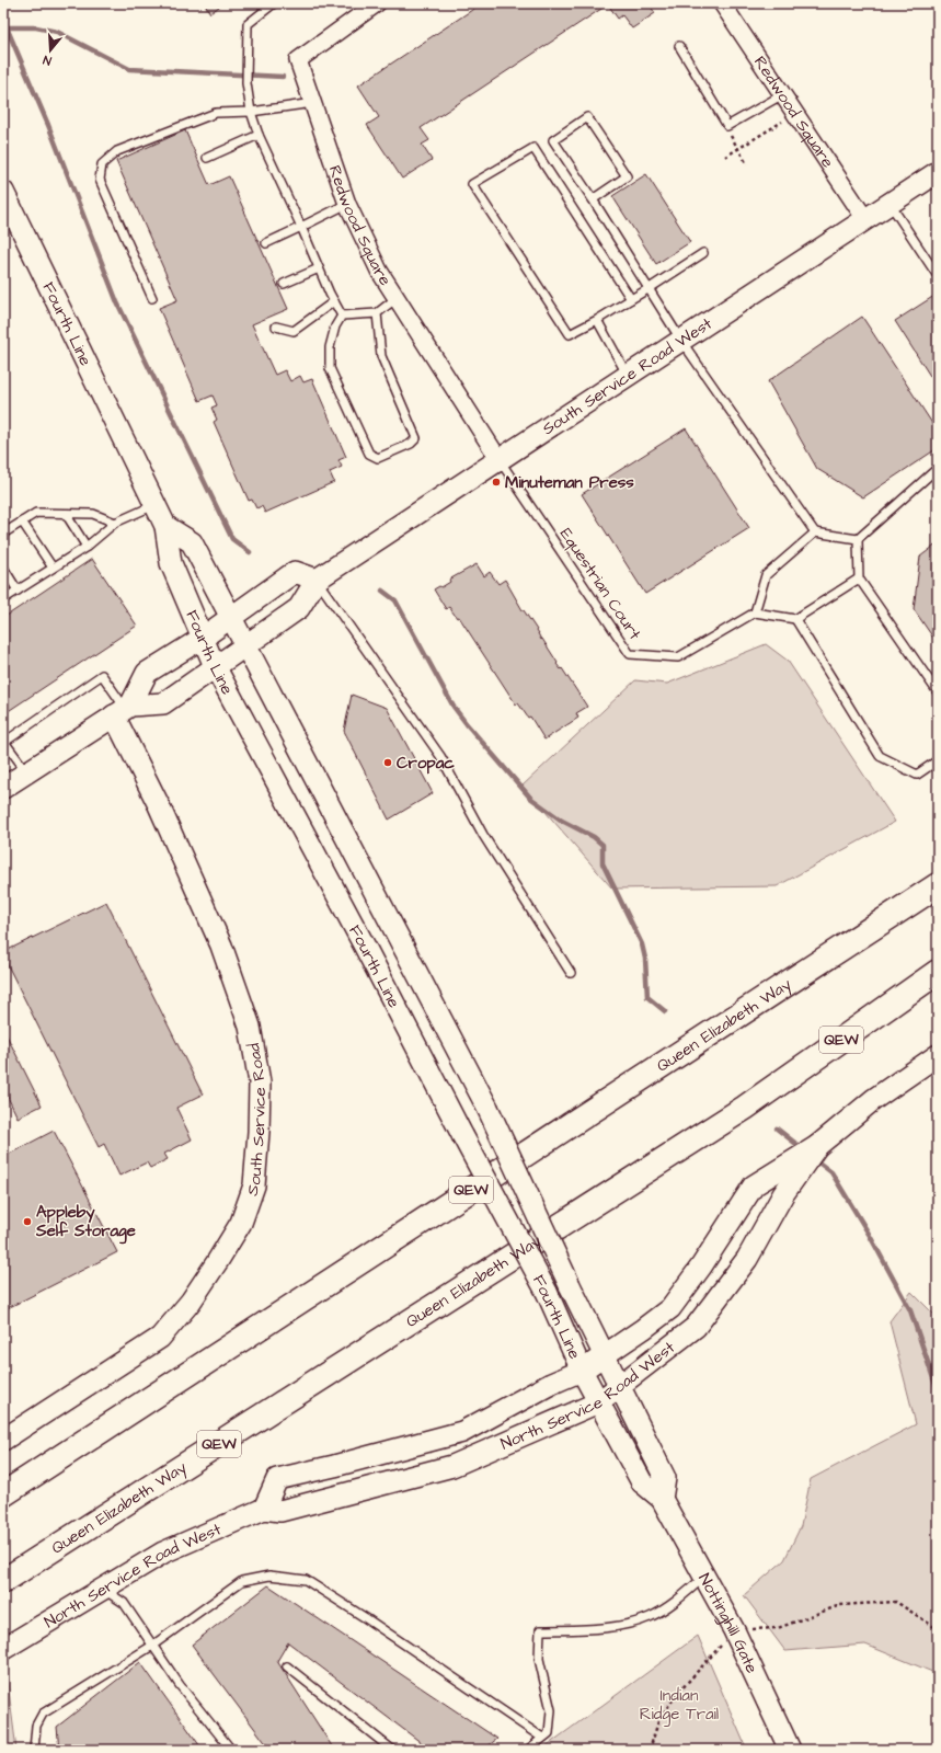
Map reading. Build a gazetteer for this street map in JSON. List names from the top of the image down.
{
  "streets": {
    "highway": ["Queen Elizabeth Way", "QEW"],
    "street": [
      "Redwood Square",
      "Fourth Line",
      "South Service Road West",
      "South Service Road",
      "North Service Road West",
      "Nottinghill Gate"
    ],
    "lane": ["Equestrian Court"]
  },
  "crossings": [
    ["Redwood Square", "South Service Road West"],
    ["Redwood Square", "Equestrian Court"],
    ["Fourth Line", "South Service Road West"],
    ["Fourth Line", "North Service Road West"],
    ["Fourth Line", "Nottinghill Gate"],
    ["South Service Road West", "Equestrian Court"],
    ["South Service Road West", "South Service Road"],
    ["North Service Road West", "Nottinghill Gate"]
  ],
  "parks": ["Indian Ridge Trail"],
  "places": ["Minuteman Press", "Cropac", "Appleby Self Storage"],
  "north": "bottom"
}
